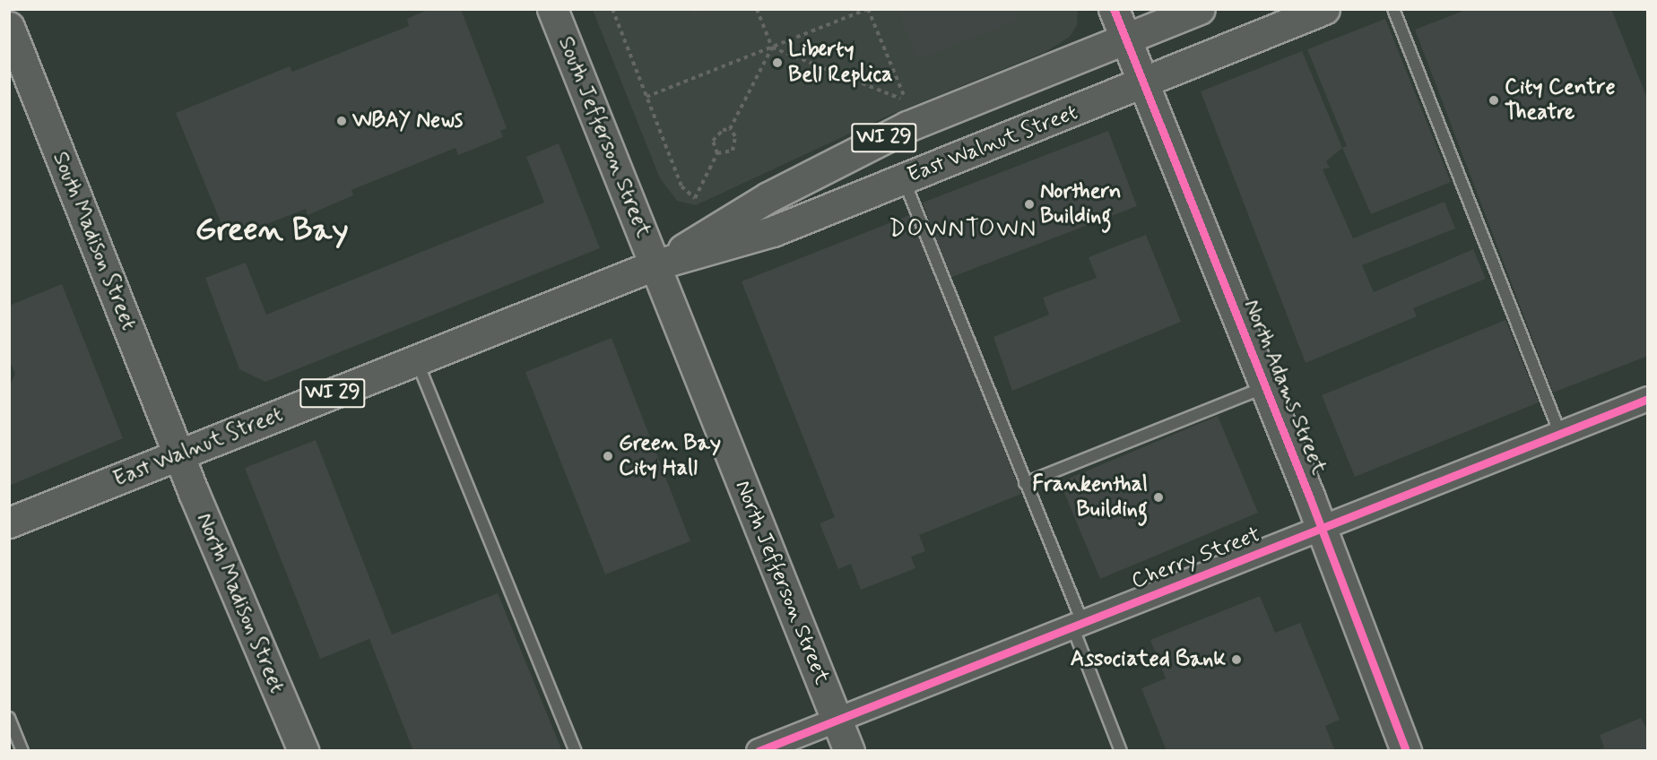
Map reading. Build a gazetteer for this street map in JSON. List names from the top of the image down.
{
  "streets": {
    "main road": [
      "South Jefferson Street",
      "WI 29",
      "East Walnut Street",
      "South Madison Street",
      "North Adams Street",
      "North Jefferson Street",
      "North Madison Street"
    ],
    "street": ["Cherry Street"]
  },
  "crossings": [
    ["South Jefferson Street", "East Walnut Street"],
    ["South Jefferson Street", "North Jefferson Street"],
    ["East Walnut Street", "South Madison Street"],
    ["East Walnut Street", "North Adams Street"],
    ["East Walnut Street", "North Jefferson Street"],
    ["East Walnut Street", "North Madison Street"],
    ["South Madison Street", "North Madison Street"],
    ["North Adams Street", "Cherry Street"],
    ["Cherry Street", "North Jefferson Street"]
  ],
  "districts": ["DOWNTOWN", "Green Bay"],
  "places": [
    "Liberty Bell Replica",
    "City Centre Theatre",
    "WBAY News",
    "Northern Building",
    "Green Bay City Hall",
    "Frankenthal Building",
    "Associated Bank"
  ]
}
